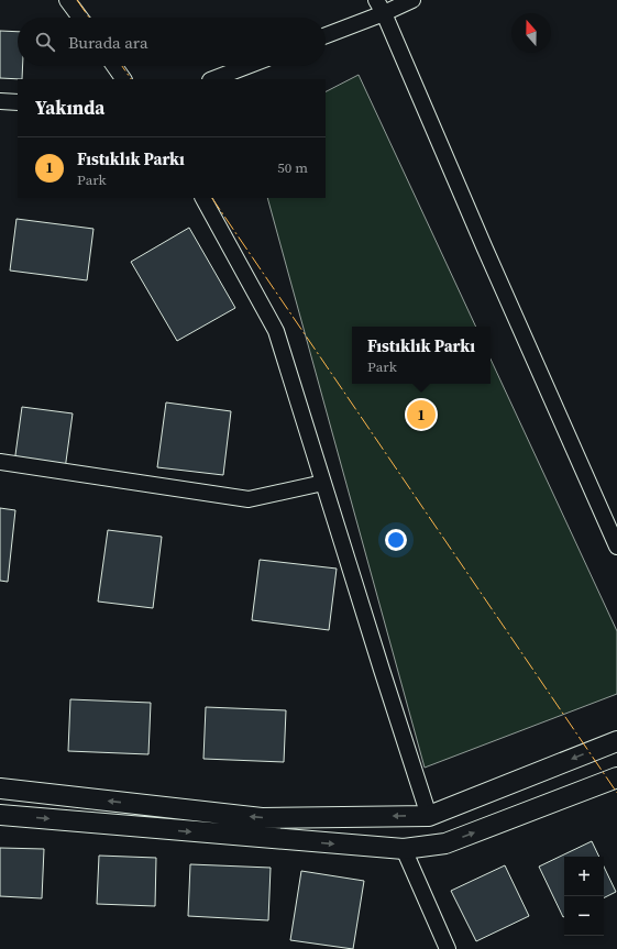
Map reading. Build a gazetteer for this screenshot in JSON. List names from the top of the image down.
{
  "north": "top",
  "page": {
    "search": "Burada ara",
    "heading": "Yakında",
    "list": [
      {
        "mark": "1",
        "name": "Fıstıklık Parkı",
        "note": "Park",
        "value": "50 m"
      }
    ],
    "popup": ["Fıstıklık Parkı", "Park"],
    "pins": "1",
    "map_buttons": ["+", "−"]
  }
}
